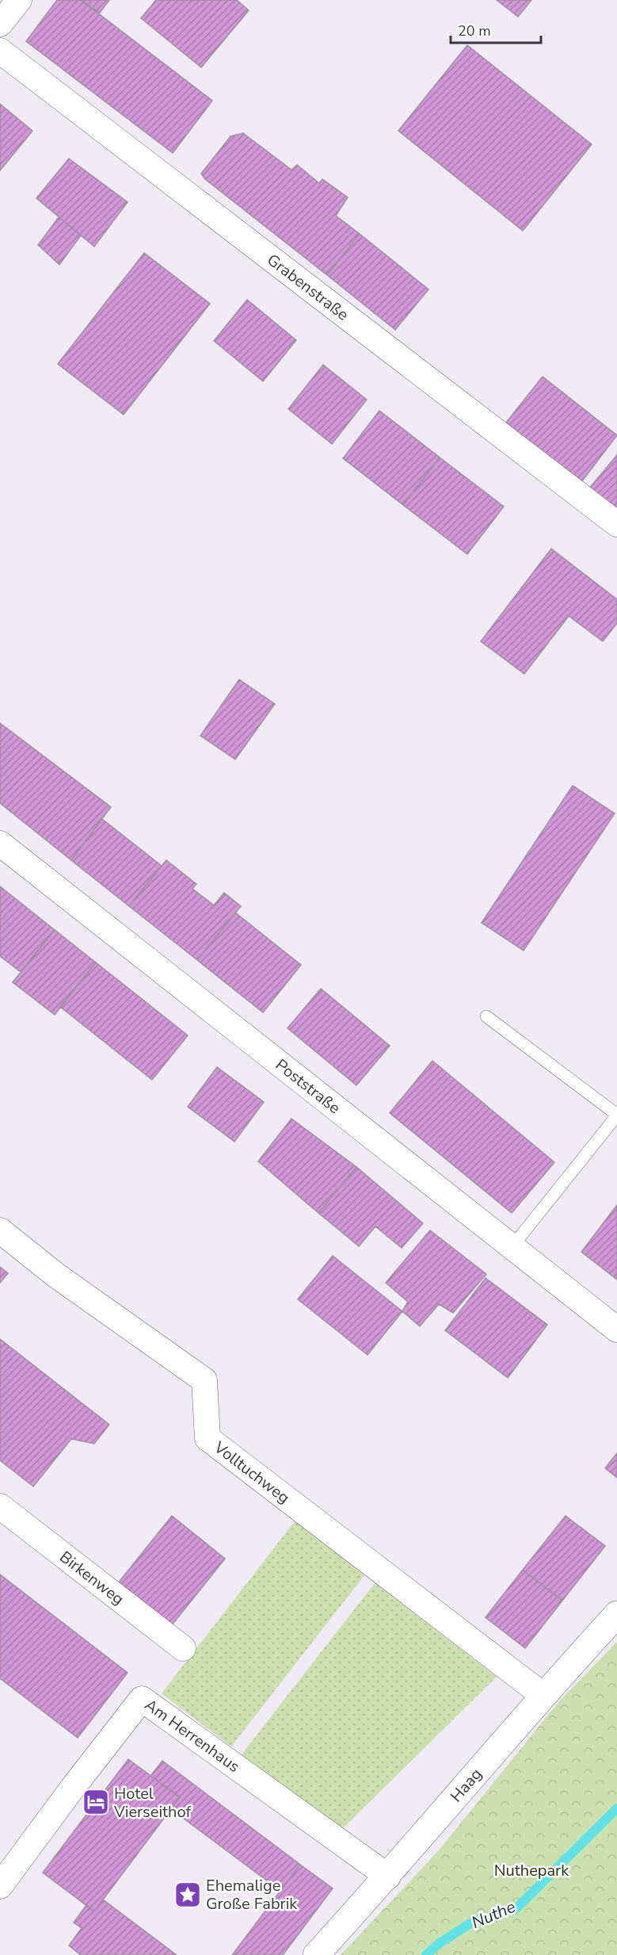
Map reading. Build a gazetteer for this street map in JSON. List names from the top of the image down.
{
  "streets": {
    "main road": ["Haag"],
    "street": [
      "Grabenstraße",
      "Poststraße",
      "Volltuchweg",
      "Birkenweg",
      "Am Herrenhaus"
    ]
  },
  "crossings": [
    ["Volltuchweg", "Haag"],
    ["Am Herrenhaus", "Haag"]
  ],
  "water": ["Nuthe"],
  "parks": ["Nuthepark"],
  "places": {
    "hotel": ["Hotel Vierseithof"],
    "place": ["Ehemalige Große Fabrik"]
  },
  "scale_bar": "20 m"
}
